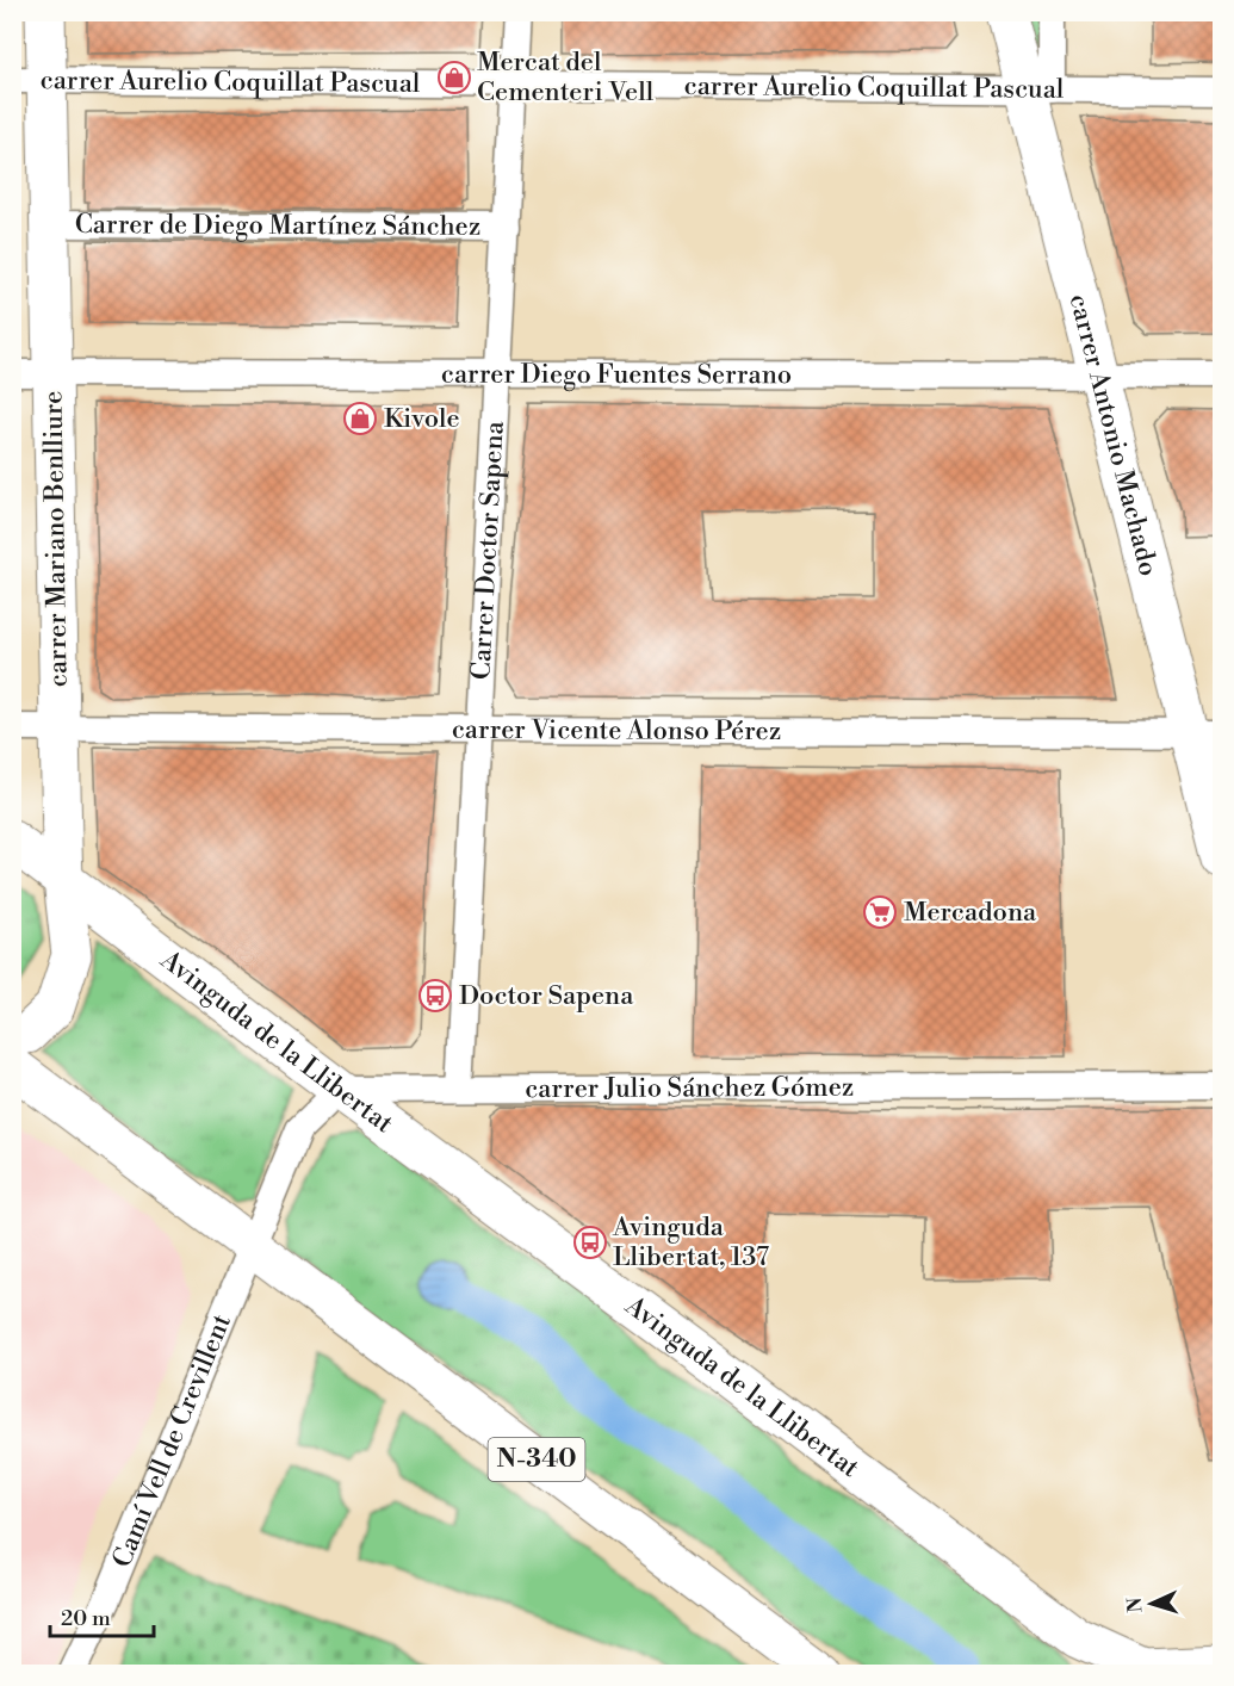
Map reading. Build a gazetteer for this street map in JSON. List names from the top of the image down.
{
  "streets": {
    "main road": [
      "carrer Antonio Machado",
      "carrer Mariano Benlliure",
      "Avinguda de la Llibertat",
      "N-340"
    ],
    "street": [
      "carrer Aurelio Coquillat Pascual",
      "Carrer de Diego Martínez Sánchez",
      "carrer Diego Fuentes Serrano",
      "Carrer Doctor Sapena",
      "carrer Vicente Alonso Pérez",
      "carrer Julio Sánchez Gómez",
      "Camí Vell de Crevillent"
    ]
  },
  "crossings": [
    ["carrer Aurelio Coquillat Pascual", "carrer Antonio Machado"],
    ["carrer Aurelio Coquillat Pascual", "carrer Mariano Benlliure"],
    ["carrer Aurelio Coquillat Pascual", "Carrer Doctor Sapena"],
    ["Carrer de Diego Martínez Sánchez", "carrer Mariano Benlliure"],
    ["Carrer de Diego Martínez Sánchez", "Carrer Doctor Sapena"],
    ["carrer Diego Fuentes Serrano", "carrer Antonio Machado"],
    ["carrer Diego Fuentes Serrano", "carrer Mariano Benlliure"],
    ["carrer Diego Fuentes Serrano", "Carrer Doctor Sapena"],
    ["carrer Antonio Machado", "carrer Vicente Alonso Pérez"],
    ["carrer Mariano Benlliure", "carrer Vicente Alonso Pérez"],
    ["carrer Mariano Benlliure", "Avinguda de la Llibertat"],
    ["Carrer Doctor Sapena", "carrer Vicente Alonso Pérez"],
    ["Carrer Doctor Sapena", "carrer Julio Sánchez Gómez"],
    ["Avinguda de la Llibertat", "carrer Julio Sánchez Gómez"],
    ["Camí Vell de Crevillent", "N-340"]
  ],
  "places": {
    "shop": ["Mercat del Cementeri Vell", "Kivole"],
    "supermarket": ["Mercadona"],
    "bus stop": ["Doctor Sapena", "Avinguda Llibertat, 137"]
  },
  "scale_bar": "20 m",
  "north": "left"
}
